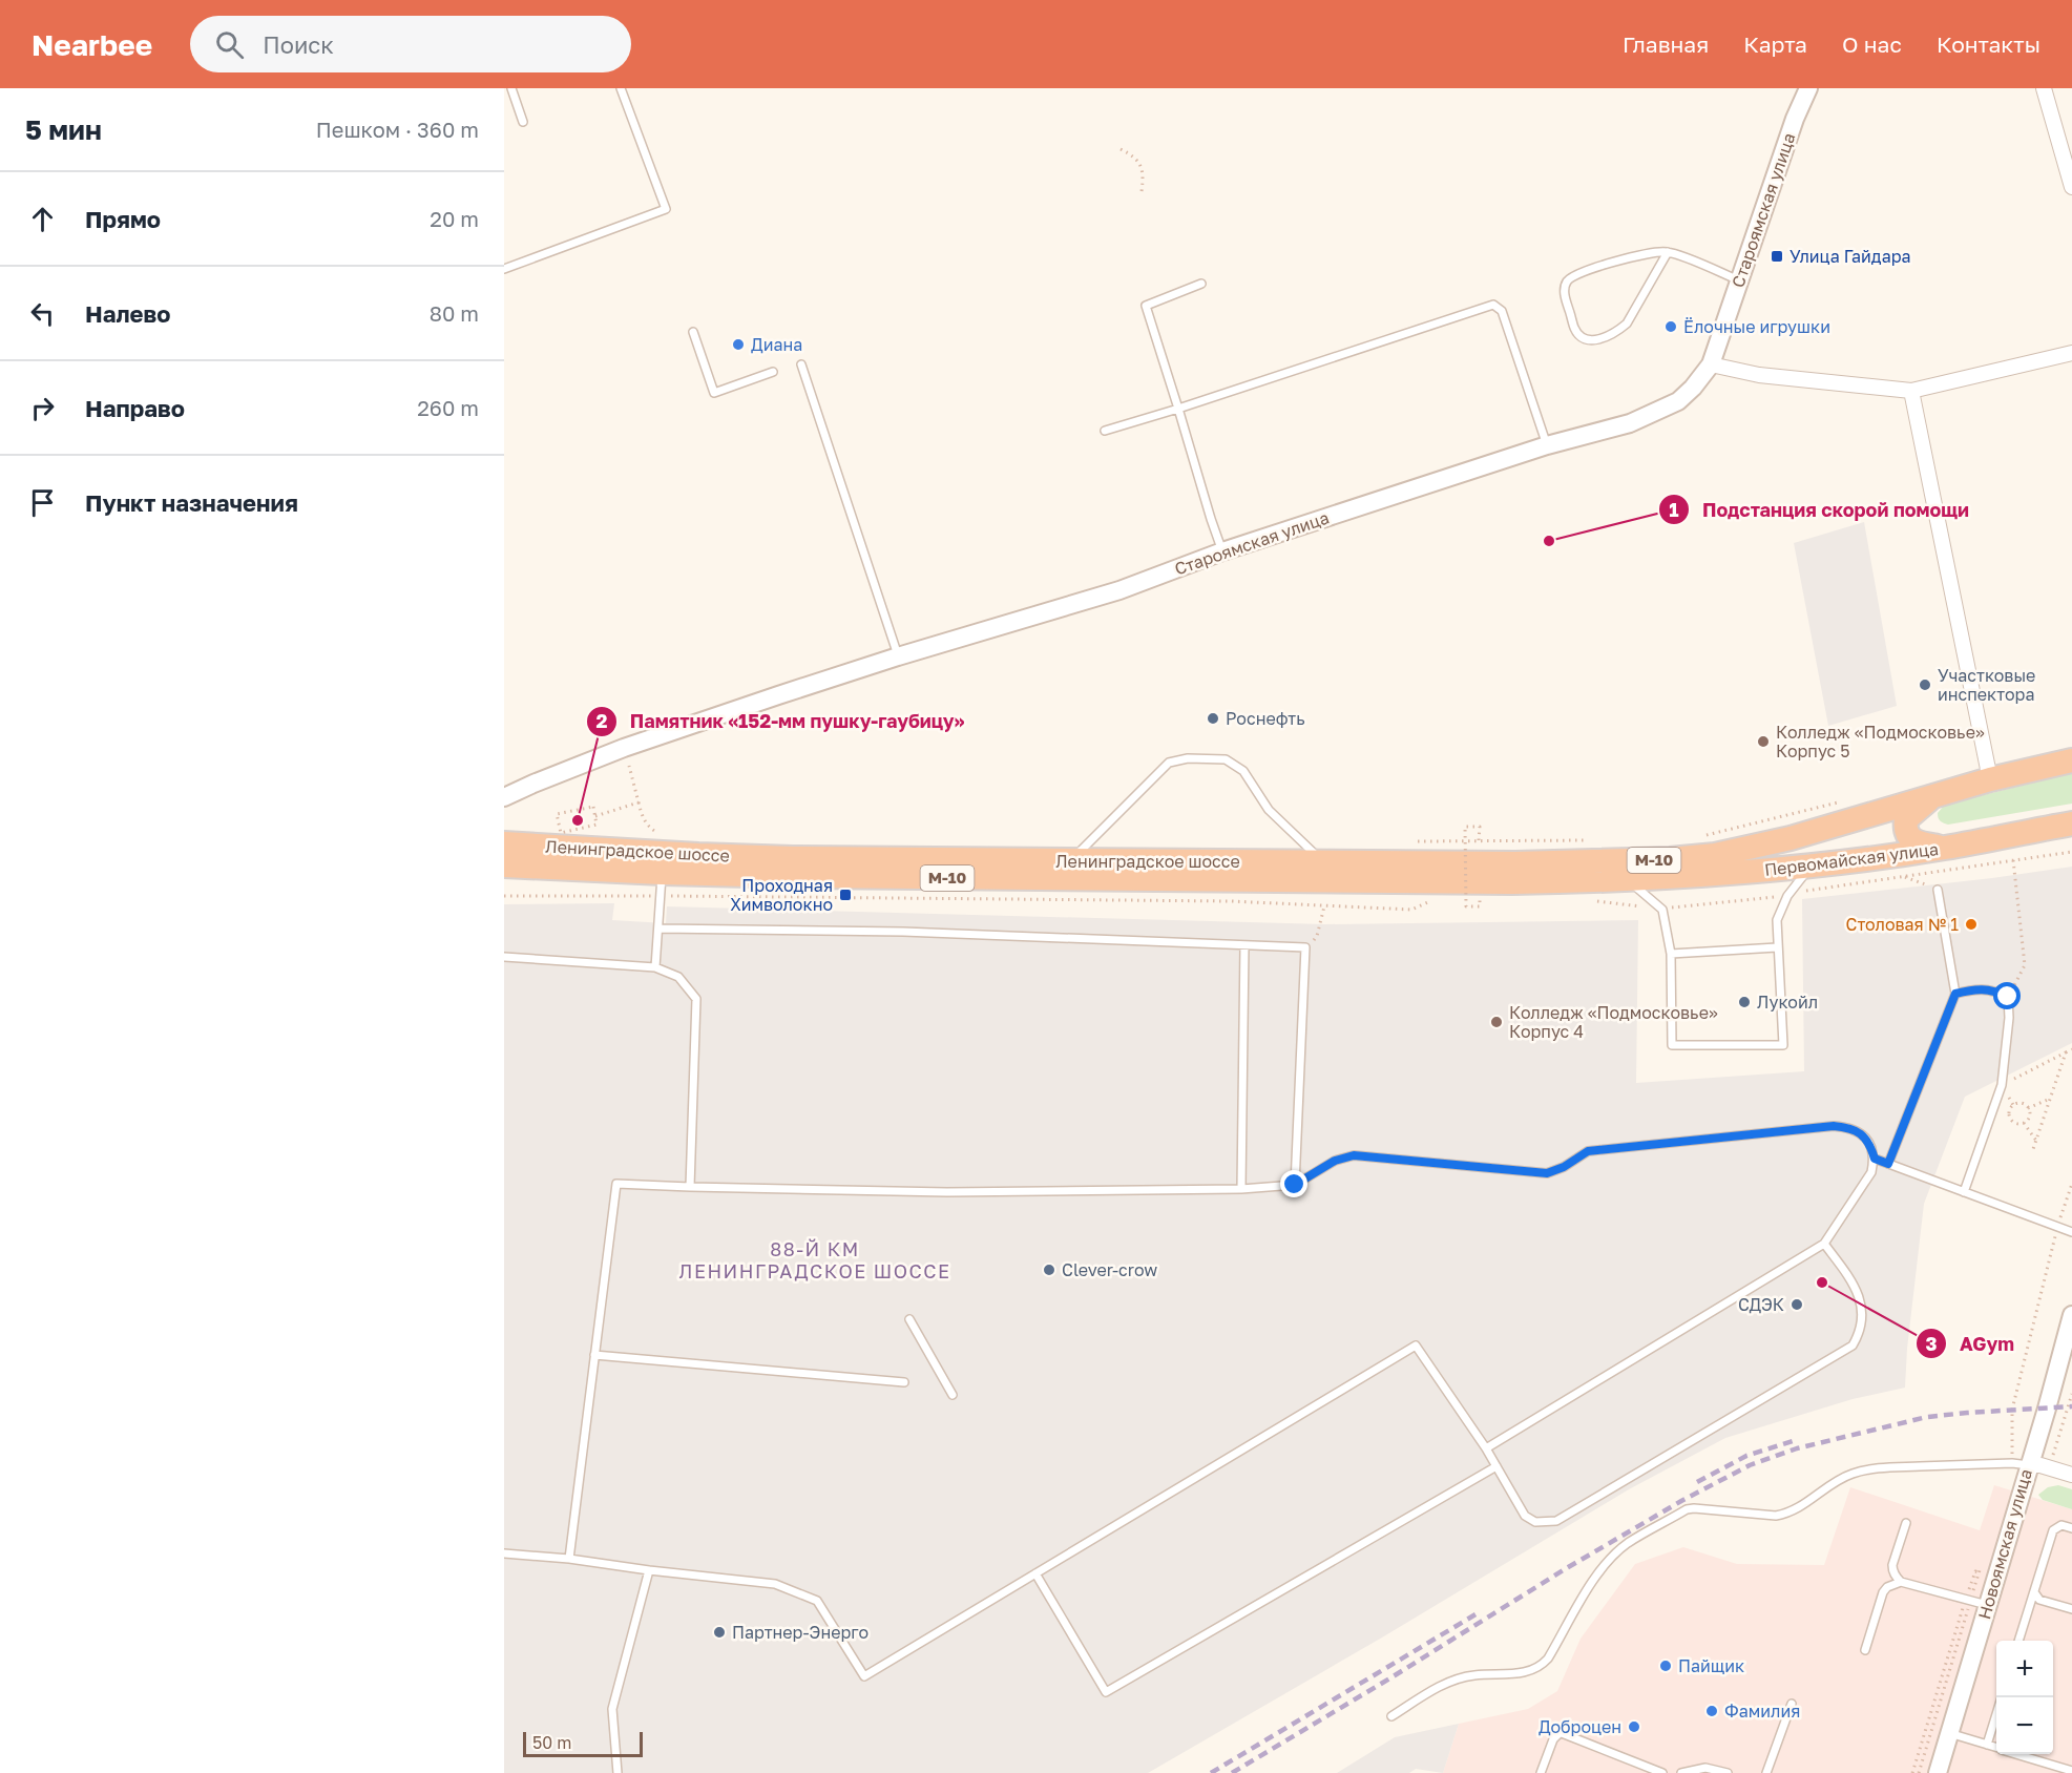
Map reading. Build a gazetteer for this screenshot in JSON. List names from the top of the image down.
{
  "streets": {
    "highway": ["Ленинградское шоссе", "Первомайская улица", "М-10"],
    "street": ["Староямская улица", "Новоямская улица"]
  },
  "crossings": [
    ["Ленинградское шоссе", "Первомайская улица"]
  ],
  "districts": ["88-Й КМ ЛЕНИНГРАДСКОЕ ШОССЕ"],
  "places": {
    "transit": ["Улица Гайдара", "Проходная Химволокно"],
    "other": [
      "Ёлочные игрушки",
      "Диана",
      "Подстанция скорой помощи",
      "Участковые инспектора",
      "Роснефть",
      "Колледж «Подмосковье» Корпус 5",
      "Памятник «152-мм пушку-гаубицу»",
      "Столовая № 1",
      "Лукойл",
      "Колледж «Подмосковье» Корпус 4",
      "Clever-crow",
      "AGym",
      "СДЭК",
      "Партнер-Энерго",
      "Пайщик",
      "Фамилия",
      "Доброцен"
    ]
  },
  "scale_bar": "50 m",
  "page": {
    "header": "Nearbee",
    "search": "Поиск",
    "nav": [
      "Главная",
      "Карта",
      "О нас",
      "Контакты"
    ],
    "heading": ["5 мин", "Пешком · 360 m"],
    "list": [
      ["Прямо", "20 m"],
      ["Налево", "80 m"],
      ["Направо", "260 m"],
      "Пункт назначения"
    ],
    "map_buttons": ["+", "−"],
    "scale": "50 m"
  }
}
